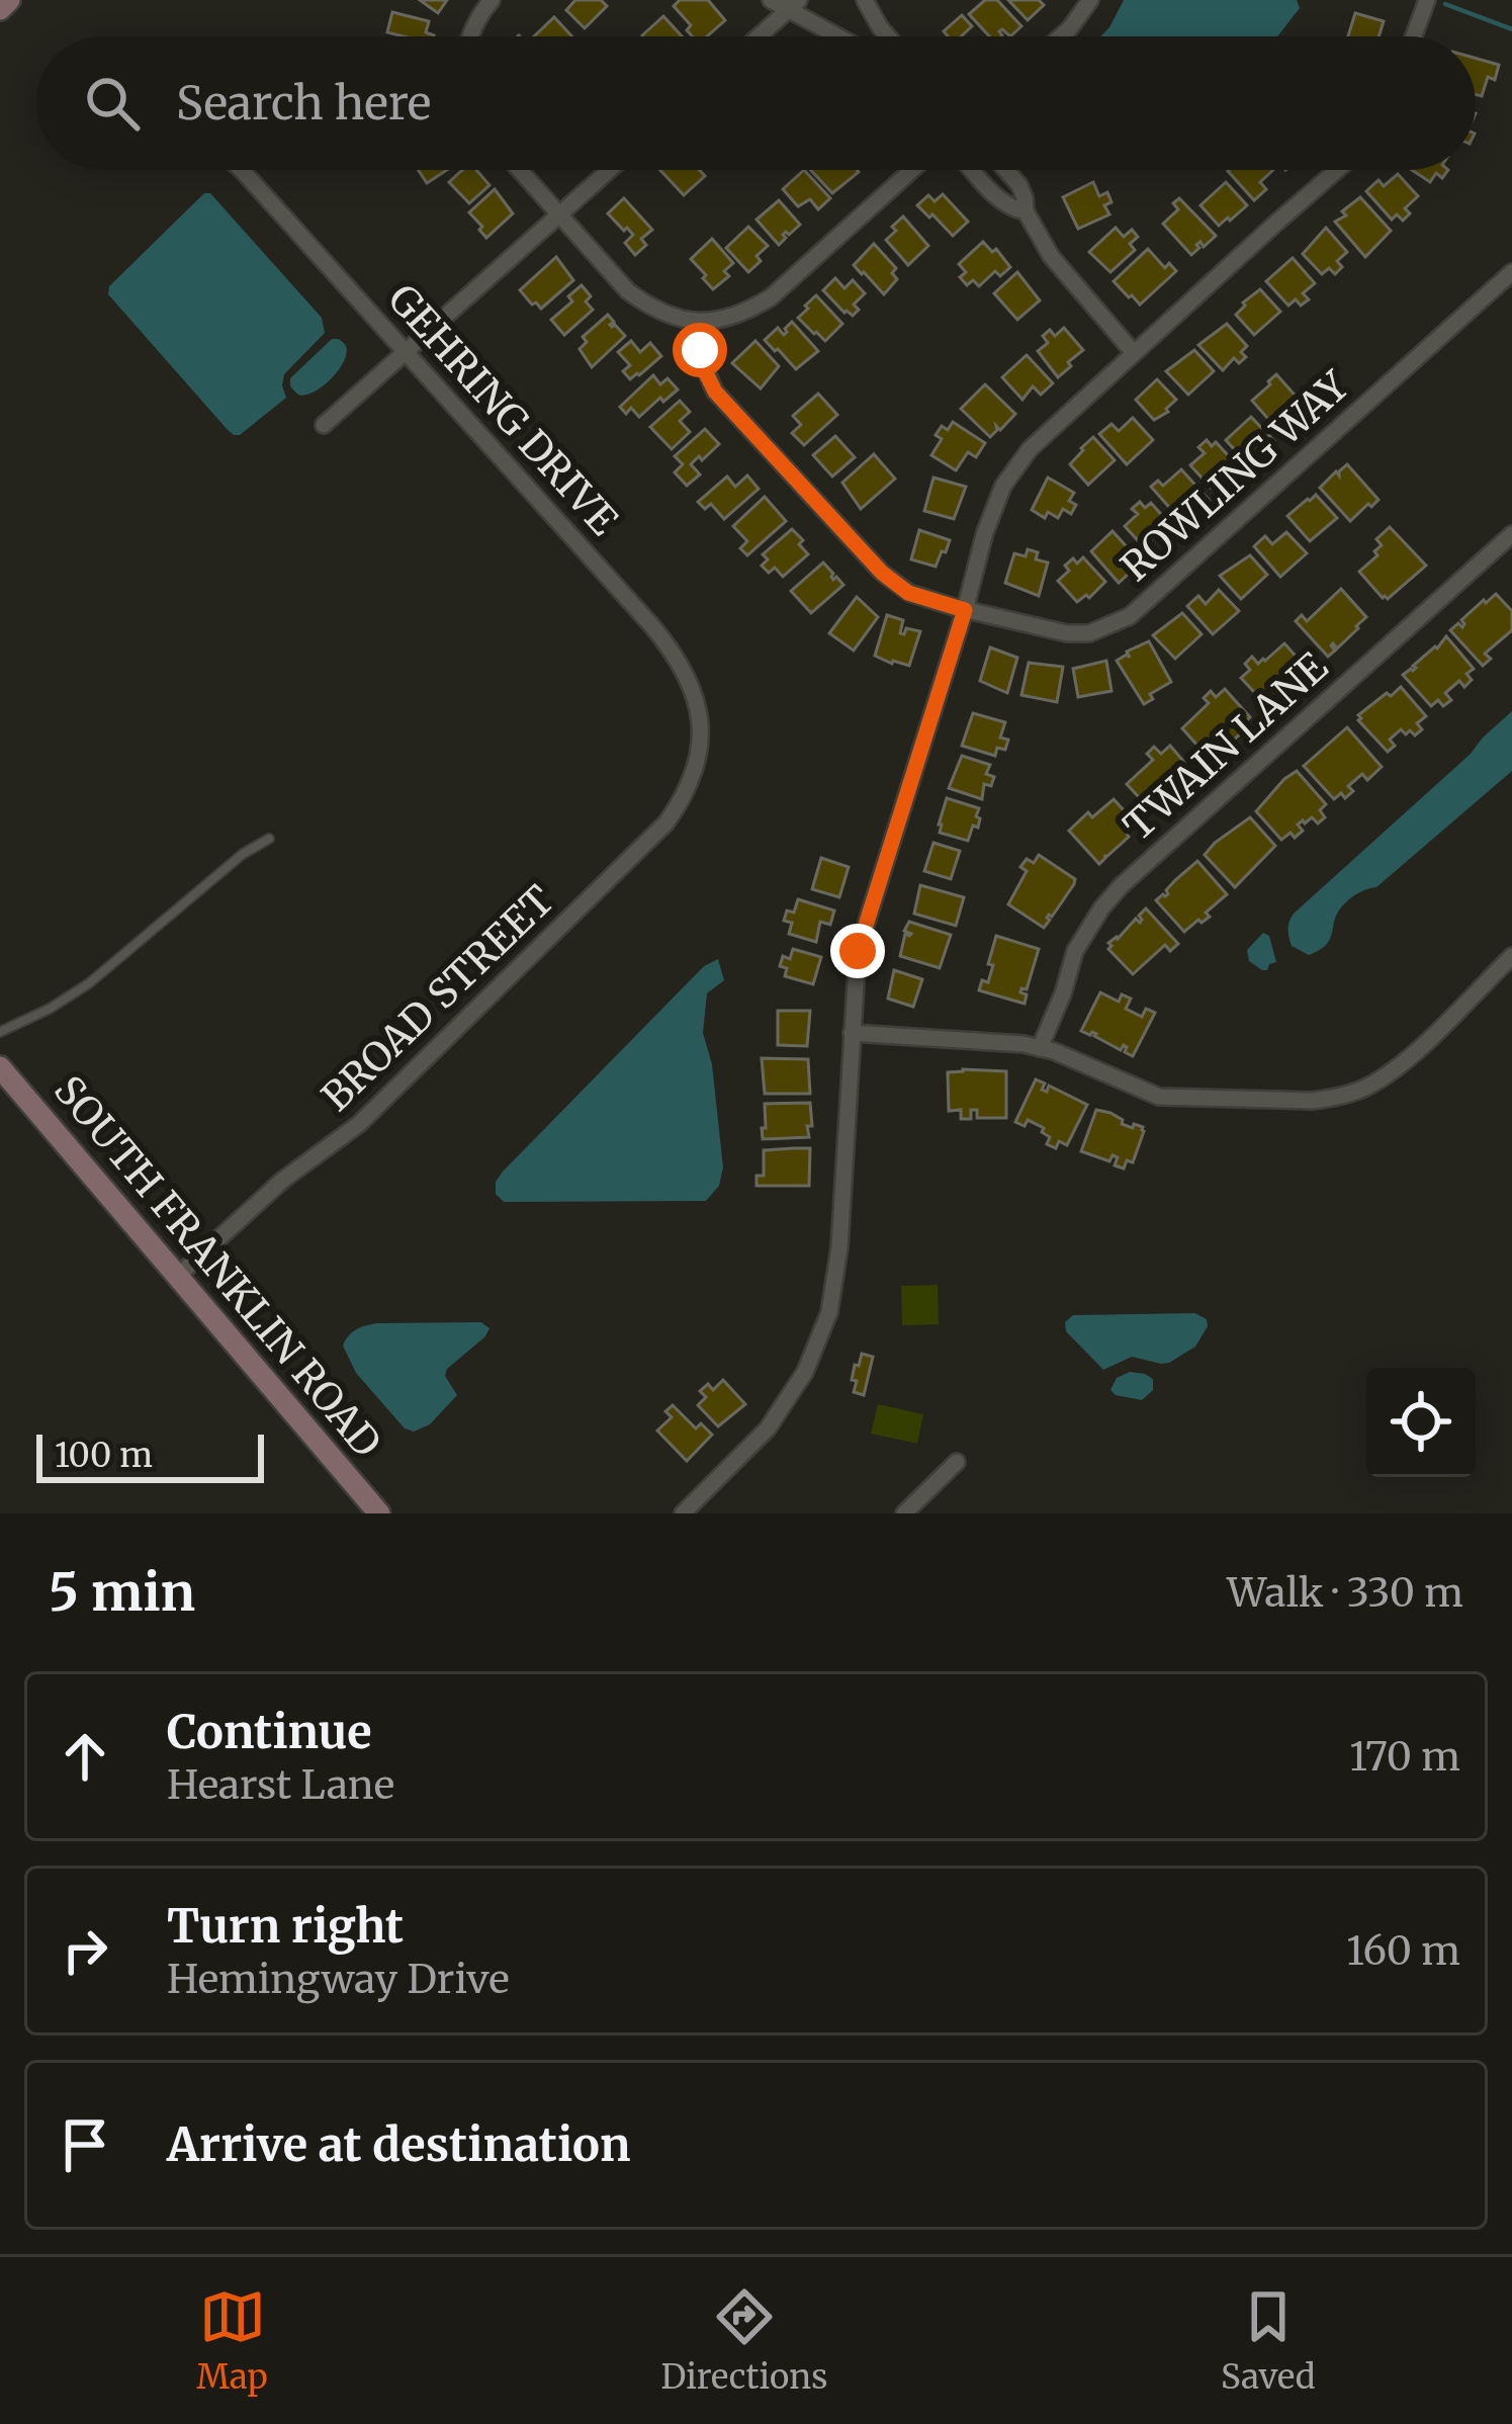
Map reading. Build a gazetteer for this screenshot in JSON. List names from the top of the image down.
{
  "streets": {
    "main road": ["SOUTH FRANKLIN ROAD"],
    "street": [
      "GEHRING DRIVE",
      "ROWLING WAY",
      "TWAIN LANE",
      "BROAD STREET"
    ]
  },
  "crossings": [
    ["GEHRING DRIVE", "BROAD STREET"],
    ["BROAD STREET", "SOUTH FRANKLIN ROAD"]
  ],
  "scale_bar": "100 m",
  "page": {
    "search": "Search here",
    "scale": "100 m",
    "heading": ["5 min", "Walk · 330 m"],
    "list": [
      ["Continue", "Hearst Lane", "170 m"],
      ["Turn right", "Hemingway Drive", "160 m"],
      "Arrive at destination"
    ],
    "nav": ["Map", "Directions", "Saved"]
  }
}
